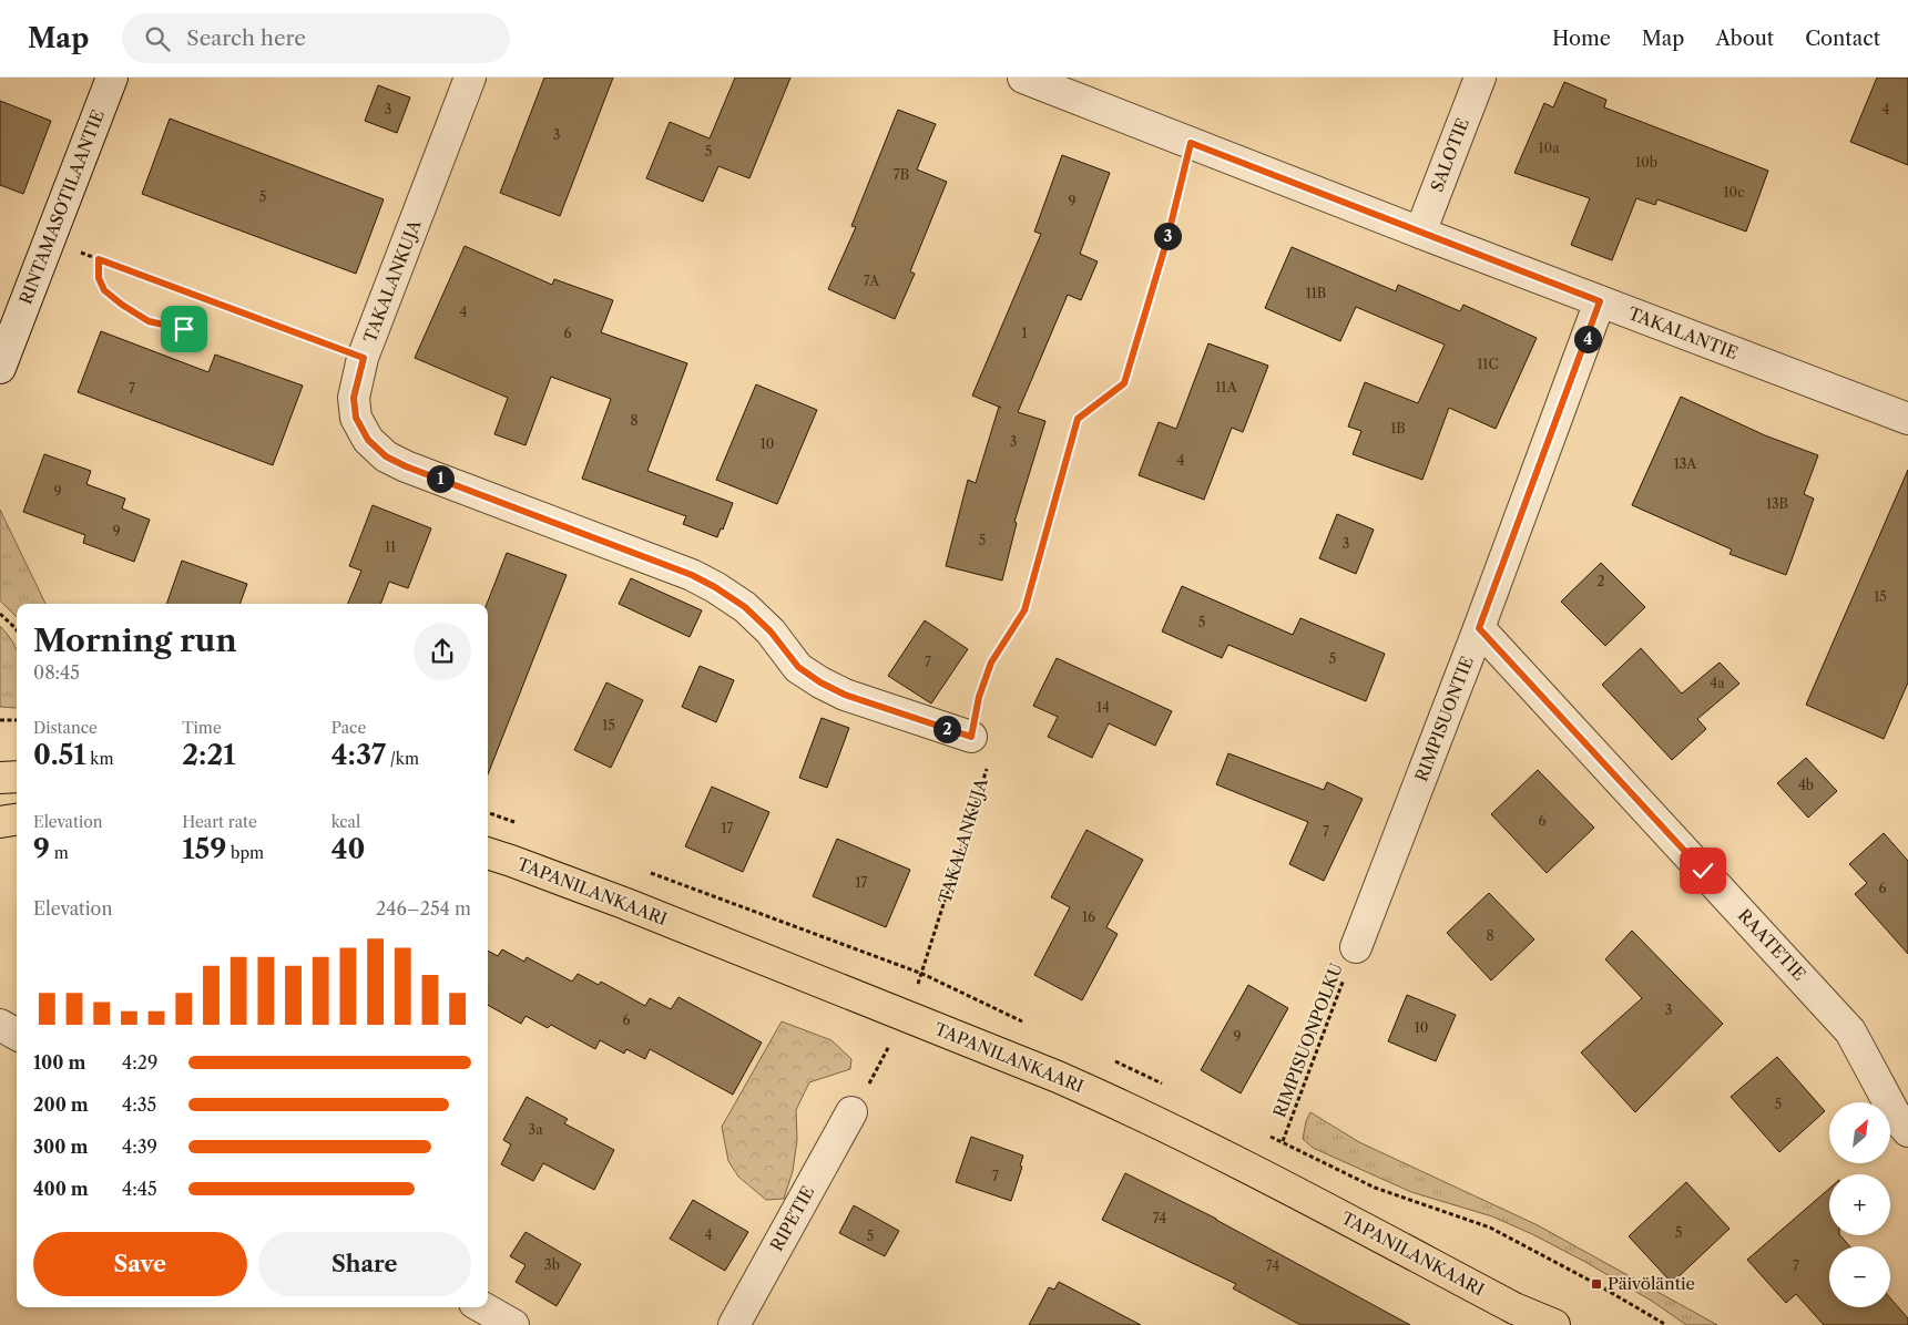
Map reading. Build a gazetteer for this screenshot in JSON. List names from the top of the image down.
{
  "streets": {
    "main road": ["TAPANILANKAARI"],
    "street": [
      "SALOTIE",
      "RINTAMASOTILAANTIE",
      "TAKALANKUJA",
      "TAKALANTIE",
      "RIMPISUONTIE",
      "RAATETIE",
      "RIPETIE"
    ],
    "path": ["RIMPISUONPOLKU"]
  },
  "crossings": [
    ["SALOTIE", "TAKALANTIE"],
    ["TAKALANKUJA", "TAPANILANKAARI"],
    ["TAKALANKUJA", "RIPETIE"],
    ["TAKALANTIE", "RIMPISUONTIE"],
    ["RIMPISUONTIE", "RAATETIE"],
    ["RIMPISUONTIE", "RIMPISUONPOLKU"]
  ],
  "places": {
    "transit": ["Päivöläntie"]
  },
  "house_numbers": [
    "3",
    "4",
    "3",
    "10a",
    "5",
    "10b",
    "7B",
    "10c",
    "5",
    "9",
    "7A",
    "11B",
    "4",
    "6",
    "1",
    "11C",
    "11A",
    "7",
    "8",
    "1B",
    "3",
    "10",
    "4",
    "13A",
    "9",
    "13B",
    "9",
    "5",
    "3",
    "11",
    "2",
    "15",
    "5",
    "5",
    "7",
    "4a",
    "14",
    "15",
    "4b",
    "6",
    "17",
    "7",
    "17",
    "6",
    "16",
    "8",
    "3",
    "6",
    "10",
    "9",
    "5",
    "3a",
    "7",
    "74",
    "5",
    "4",
    "5",
    "3b",
    "74",
    "7"
  ],
  "north": "top right",
  "page": {
    "header": "Map",
    "search": "Search here",
    "nav": [
      "Home",
      "Map",
      "About",
      "Contact"
    ],
    "pins": [
      "3",
      "4",
      "1",
      "2"
    ],
    "heading": ["Morning run", "08:45"],
    "stats": [
      ["Distance", "0.51 km"],
      ["Time", "2:21"],
      ["Pace", "4:37 /km"],
      ["Elevation", "9 m"],
      ["Heart rate", "159 bpm"],
      ["kcal", "40"]
    ],
    "chart": ["Elevation", "246–254 m"],
    "list": [
      {
        "name": "100 m",
        "note": "4:29"
      },
      {
        "name": "200 m",
        "note": "4:35"
      },
      {
        "name": "300 m",
        "note": "4:39"
      },
      {
        "name": "400 m",
        "note": "4:45"
      }
    ],
    "map_buttons": ["+", "−"],
    "buttons": ["Save", "Share"]
  }
}
